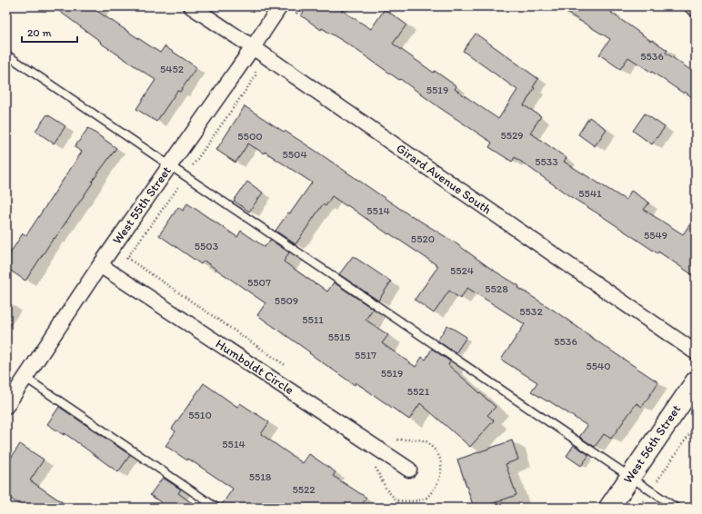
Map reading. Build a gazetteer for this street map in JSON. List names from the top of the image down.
{
  "streets": {
    "street": [
      "Girard Avenue South",
      "West 55th Street",
      "Humboldt Circle",
      "West 56th Street"
    ]
  },
  "crossings": [
    ["Girard Avenue South", "West 55th Street"],
    ["West 55th Street", "Humboldt Circle"]
  ],
  "house_numbers": [
    "5536",
    "5452",
    "5519",
    "5529",
    "5500",
    "5504",
    "5533",
    "5541",
    "5514",
    "5549",
    "5520",
    "5503",
    "5524",
    "5507",
    "5528",
    "5509",
    "5532",
    "5511",
    "5515",
    "5536",
    "5517",
    "5540",
    "5519",
    "5521",
    "5510",
    "5514",
    "5518",
    "5522"
  ],
  "scale_bar": "20 m"
}
